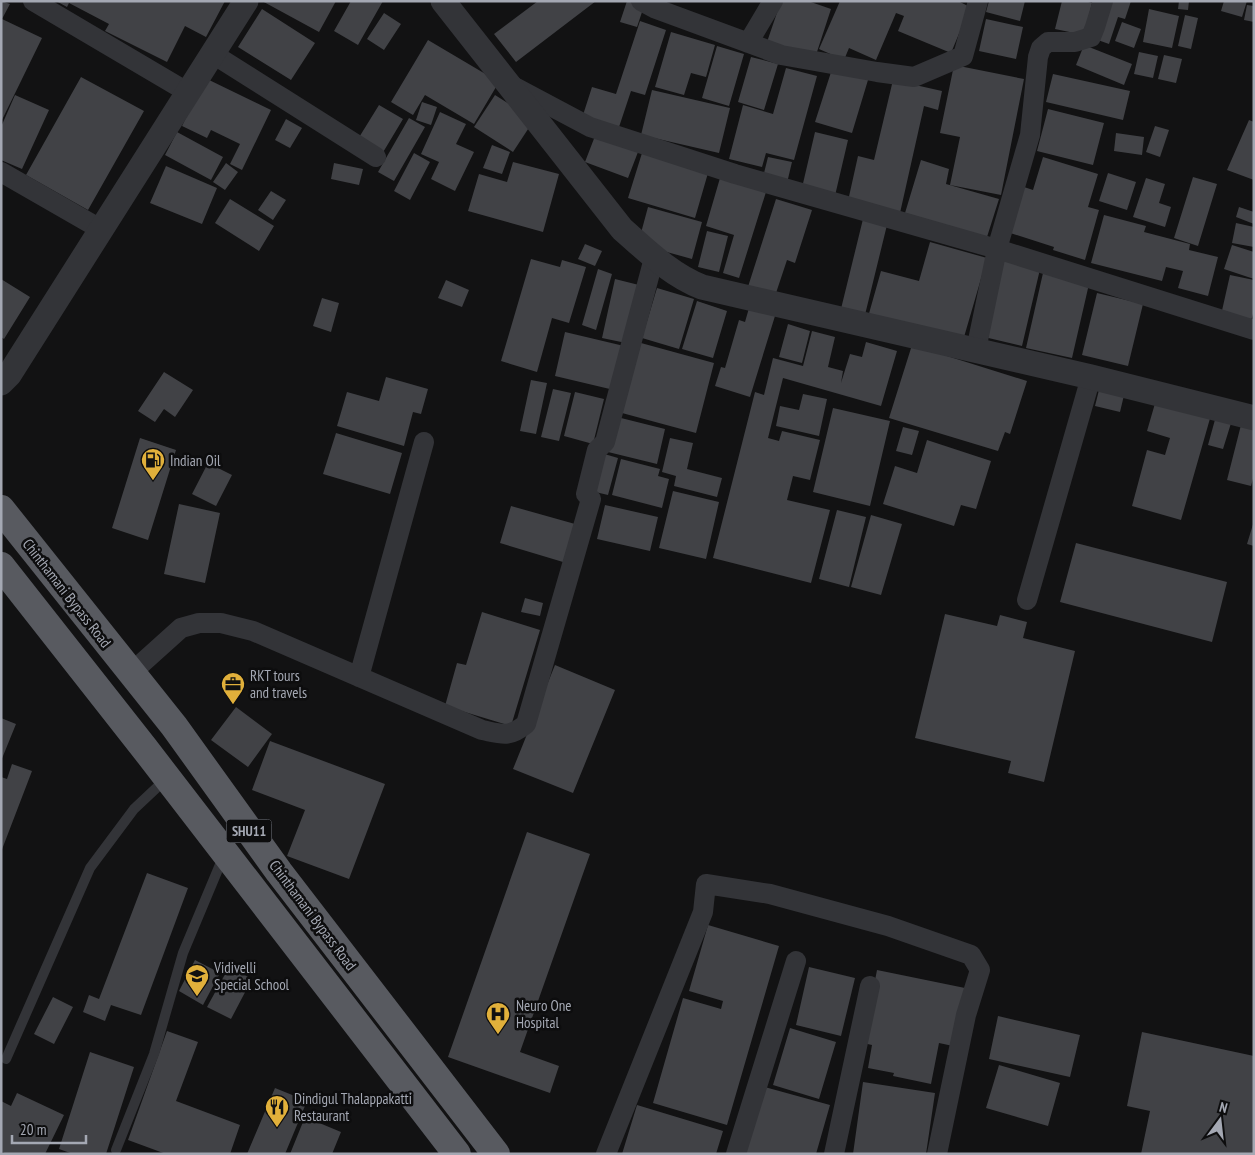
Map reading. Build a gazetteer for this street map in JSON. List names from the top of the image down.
{
  "streets": {
    "highway": ["Chinthamani Bypass Road", "SHU11"]
  },
  "places": {
    "fuel station": ["Indian Oil"],
    "office": ["RKT tours and travels"],
    "school or university": ["Vidivelli Special School"],
    "hospital": ["Neuro One Hospital"],
    "restaurant": ["Dindigul Thalappakatti Restaurant"]
  },
  "scale_bar": "20 m",
  "north": "top"
}
